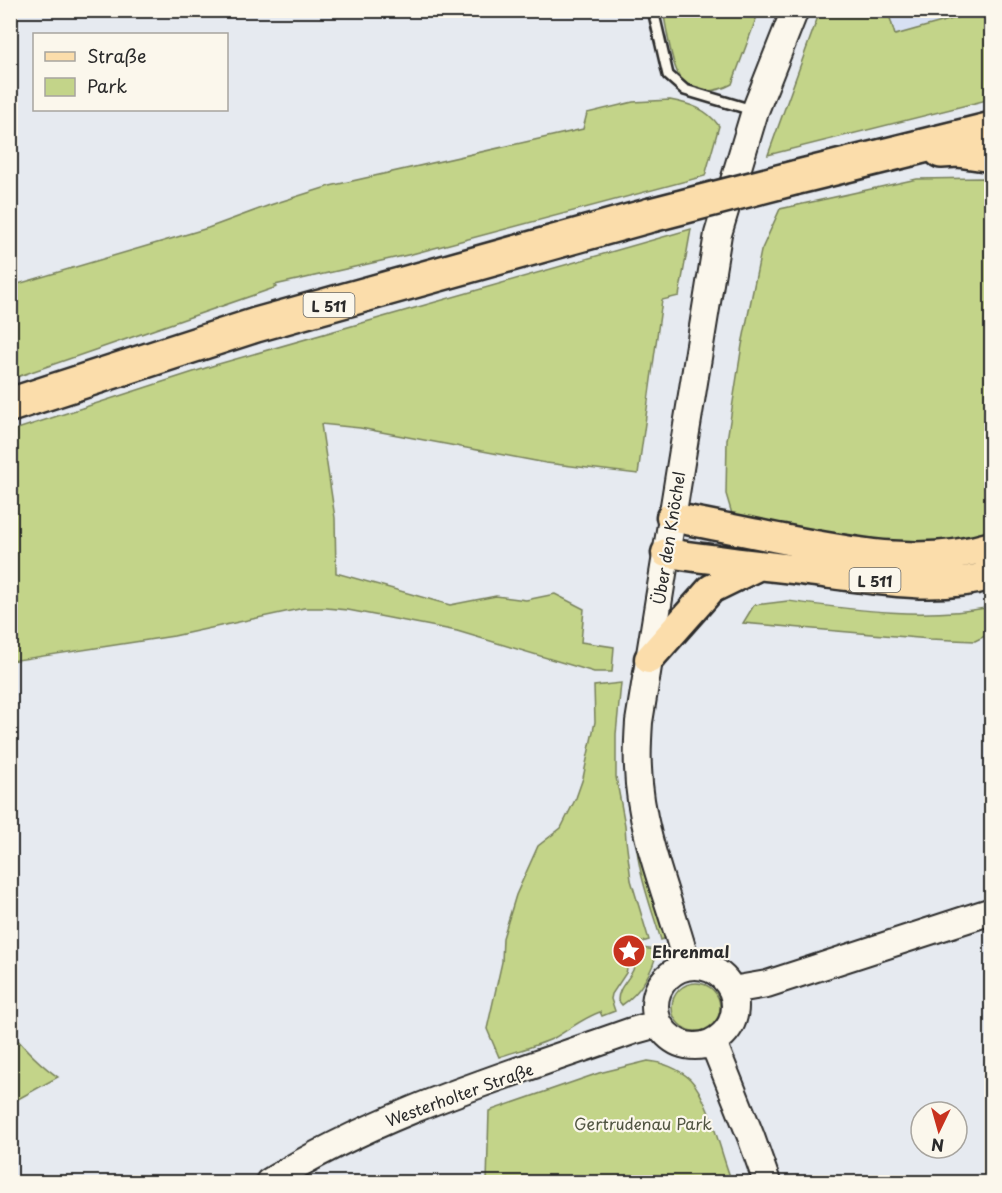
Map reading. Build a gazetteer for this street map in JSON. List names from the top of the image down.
{
  "streets": {
    "highway": ["L 511"],
    "street": ["Über den Knöchel", "Westerholter Straße"]
  },
  "crossings": [
    ["L 511", "Über den Knöchel"],
    ["Über den Knöchel", "Westerholter Straße"]
  ],
  "parks": ["Gertrudenau Park"],
  "places": {
    "place": ["Ehrenmal"]
  },
  "legend": ["Straße", "Park"],
  "north": "bottom"
}
